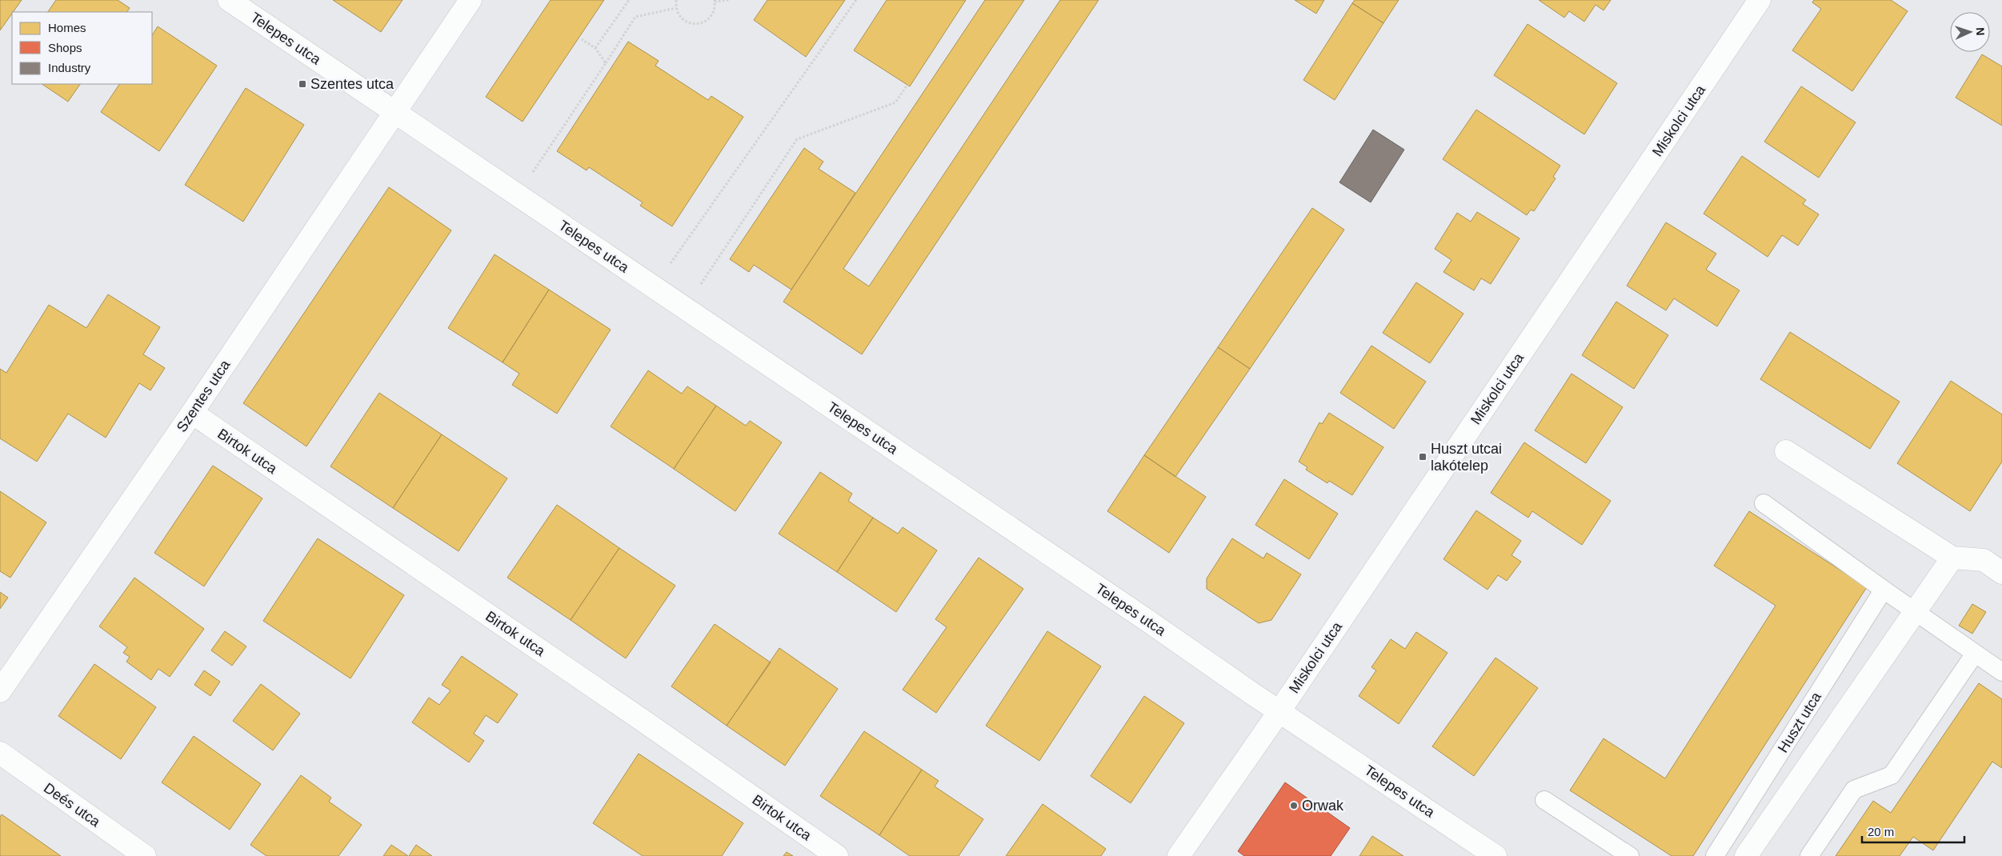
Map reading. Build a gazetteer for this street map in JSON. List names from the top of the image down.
{
  "streets": {
    "street": [
      "Telepes utca",
      "Miskolci utca",
      "Szentes utca",
      "Birtok utca",
      "Deés utca"
    ],
    "lane": ["Huszt utca"]
  },
  "crossings": [
    ["Telepes utca", "Miskolci utca"],
    ["Telepes utca", "Szentes utca"],
    ["Szentes utca", "Birtok utca"]
  ],
  "places": {
    "transit": ["Szentes utca", "Huszt utcai lakótelep"],
    "other": ["Orwak"]
  },
  "legend": ["Homes", "Shops", "Industry"],
  "scale_bar": "20 m",
  "north": "right"
}
